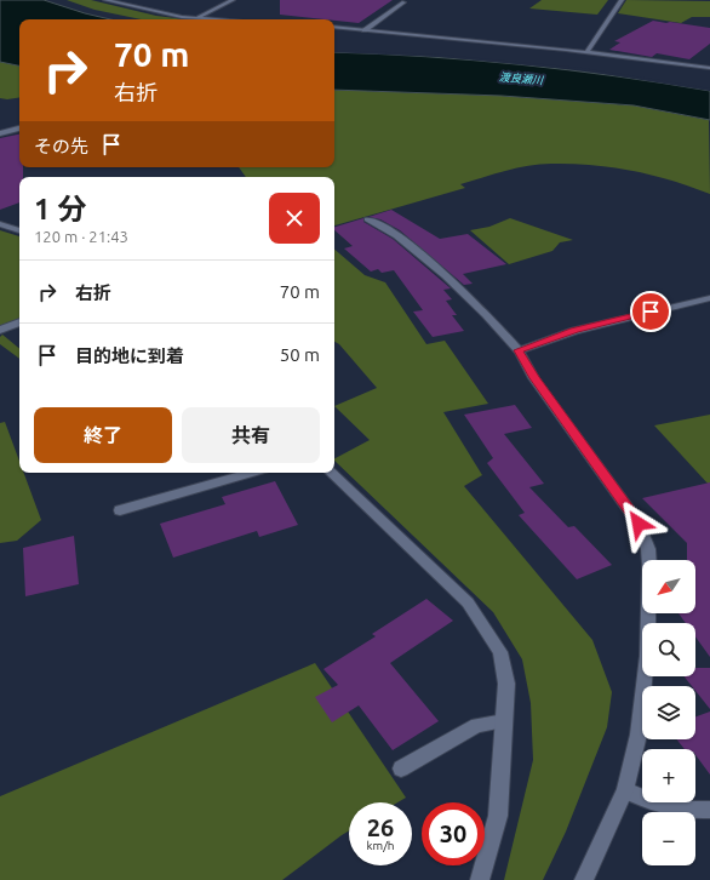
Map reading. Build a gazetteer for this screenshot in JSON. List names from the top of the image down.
{
  "water": ["渡良瀬川"],
  "north": "bottom left",
  "page": {
    "turn": ["70 m", "右折"],
    "then": "その先",
    "heading": ["1 分", "120 m · 21:43"],
    "list": [
      {
        "name": "右折",
        "value": "70 m"
      },
      {
        "name": "目的地に到着",
        "value": "50 m"
      }
    ],
    "buttons": ["終了", "共有"],
    "map_buttons": ["+", "−"],
    "speed": "26 km/h",
    "limit": "30"
  }
}
